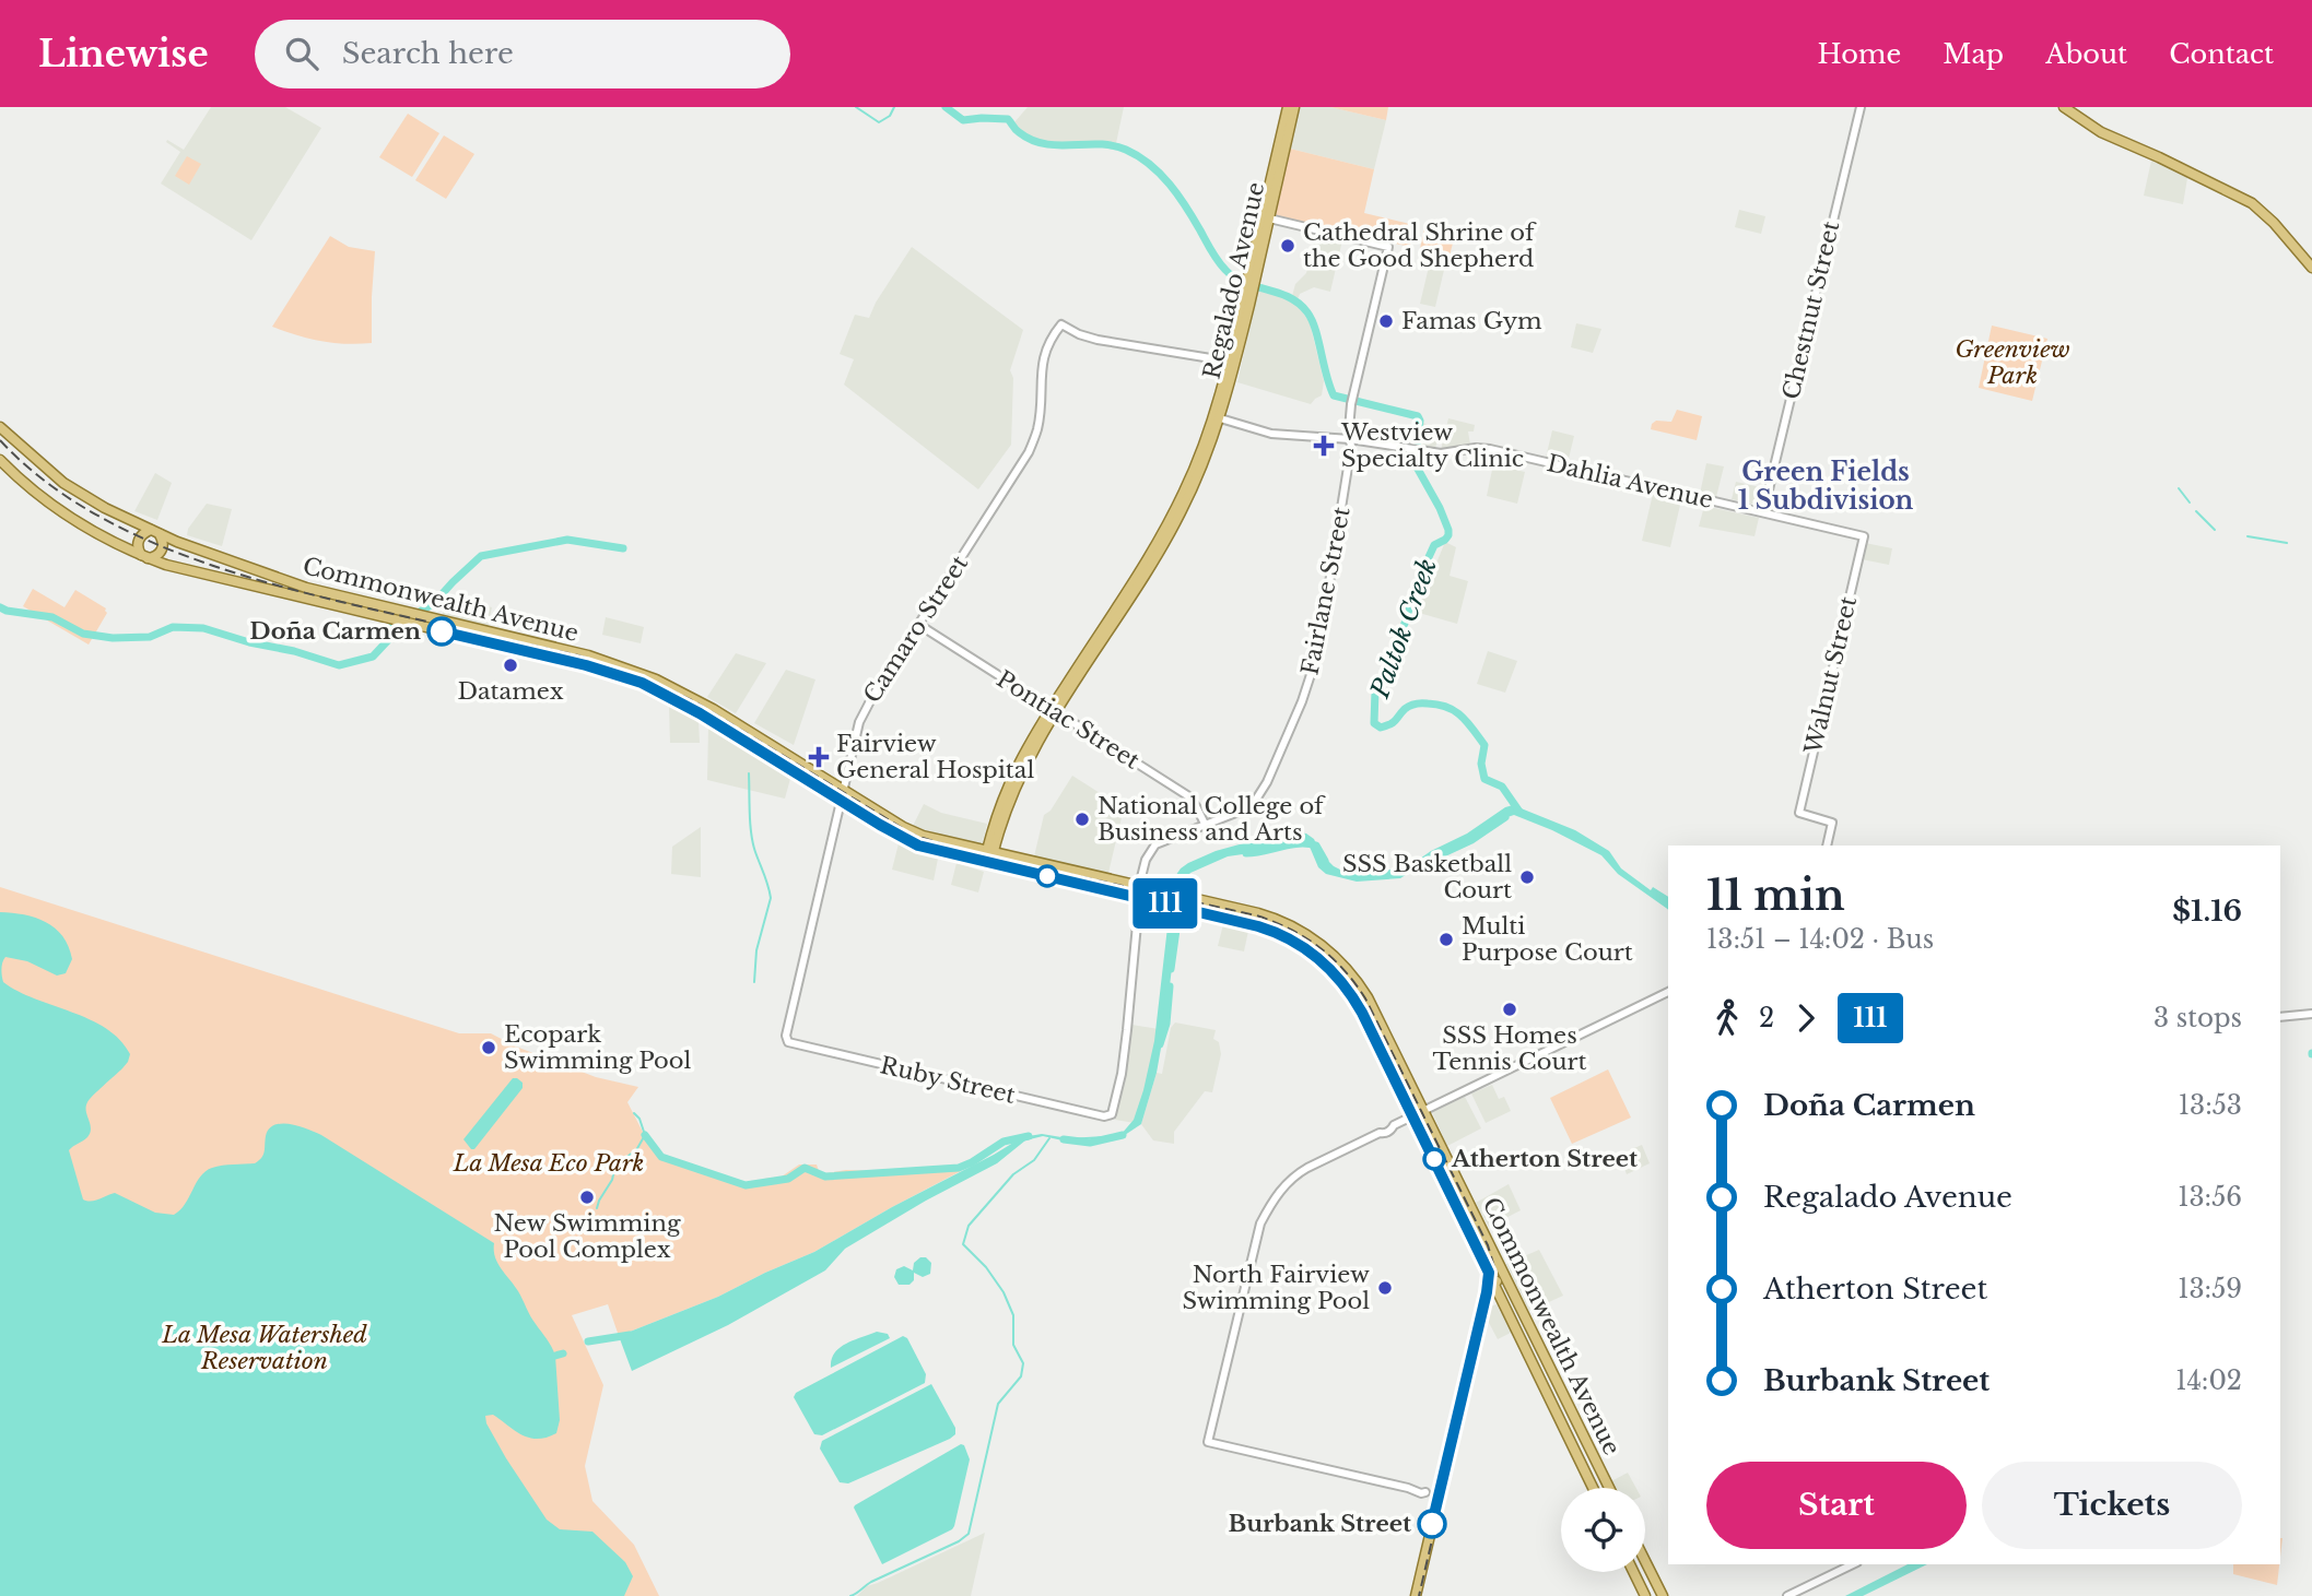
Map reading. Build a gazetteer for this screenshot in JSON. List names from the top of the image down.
{
  "streets": {
    "main road": ["Regalado Avenue", "Commonwealth Avenue"],
    "street": [
      "Chestnut Street",
      "Dahlia Avenue",
      "Fairlane Street",
      "Camaro Street",
      "Walnut Street",
      "Pontiac Street",
      "Ruby Street"
    ]
  },
  "crossings": [
    ["Regalado Avenue", "Dahlia Avenue"],
    ["Regalado Avenue", "Fairlane Street"],
    ["Regalado Avenue", "Commonwealth Avenue"],
    ["Regalado Avenue", "Camaro Street"],
    ["Regalado Avenue", "Pontiac Street"],
    ["Chestnut Street", "Dahlia Avenue"],
    ["Dahlia Avenue", "Fairlane Street"],
    ["Dahlia Avenue", "Walnut Street"],
    ["Fairlane Street", "Commonwealth Avenue"],
    ["Fairlane Street", "Pontiac Street"],
    ["Fairlane Street", "Ruby Street"],
    ["Commonwealth Avenue", "Camaro Street"],
    ["Camaro Street", "Pontiac Street"],
    ["Camaro Street", "Ruby Street"]
  ],
  "districts": ["Green Fields 1 Subdivision"],
  "water": ["Paltok Creek"],
  "parks": ["Greenview Park", "La Mesa Eco Park", "La Mesa Watershed Reservation"],
  "places": {
    "other": [
      "Cathedral Shrine of the Good Shepherd",
      "Famas Gym",
      "Doña Carmen",
      "Datamex",
      "National College of Business and Arts",
      "SSS Basketball Court",
      "Multi Purpose Court",
      "SSS Homes Tennis Court",
      "Ecopark Swimming Pool",
      "Atherton Street",
      "New Swimming Pool Complex",
      "North Fairview Swimming Pool",
      "Burbank Street"
    ],
    "health": ["Westview Specialty Clinic", "Fairview General Hospital"]
  },
  "lines": ["bus line 111"],
  "page": {
    "header": "Linewise",
    "search": "Search here",
    "nav": [
      "Home",
      "Map",
      "About",
      "Contact"
    ],
    "on_map": "111",
    "heading": ["11 min", "13:51 – 14:02 · Bus", "$1.16"],
    "legs": ["2", "111", "3 stops"],
    "list": [
      {
        "name": "Doña Carmen",
        "value": "13:53"
      },
      {
        "name": "Regalado Avenue",
        "value": "13:56"
      },
      {
        "name": "Atherton Street",
        "value": "13:59"
      },
      {
        "name": "Burbank Street",
        "value": "14:02"
      }
    ],
    "buttons": ["Start", "Tickets"]
  }
}
